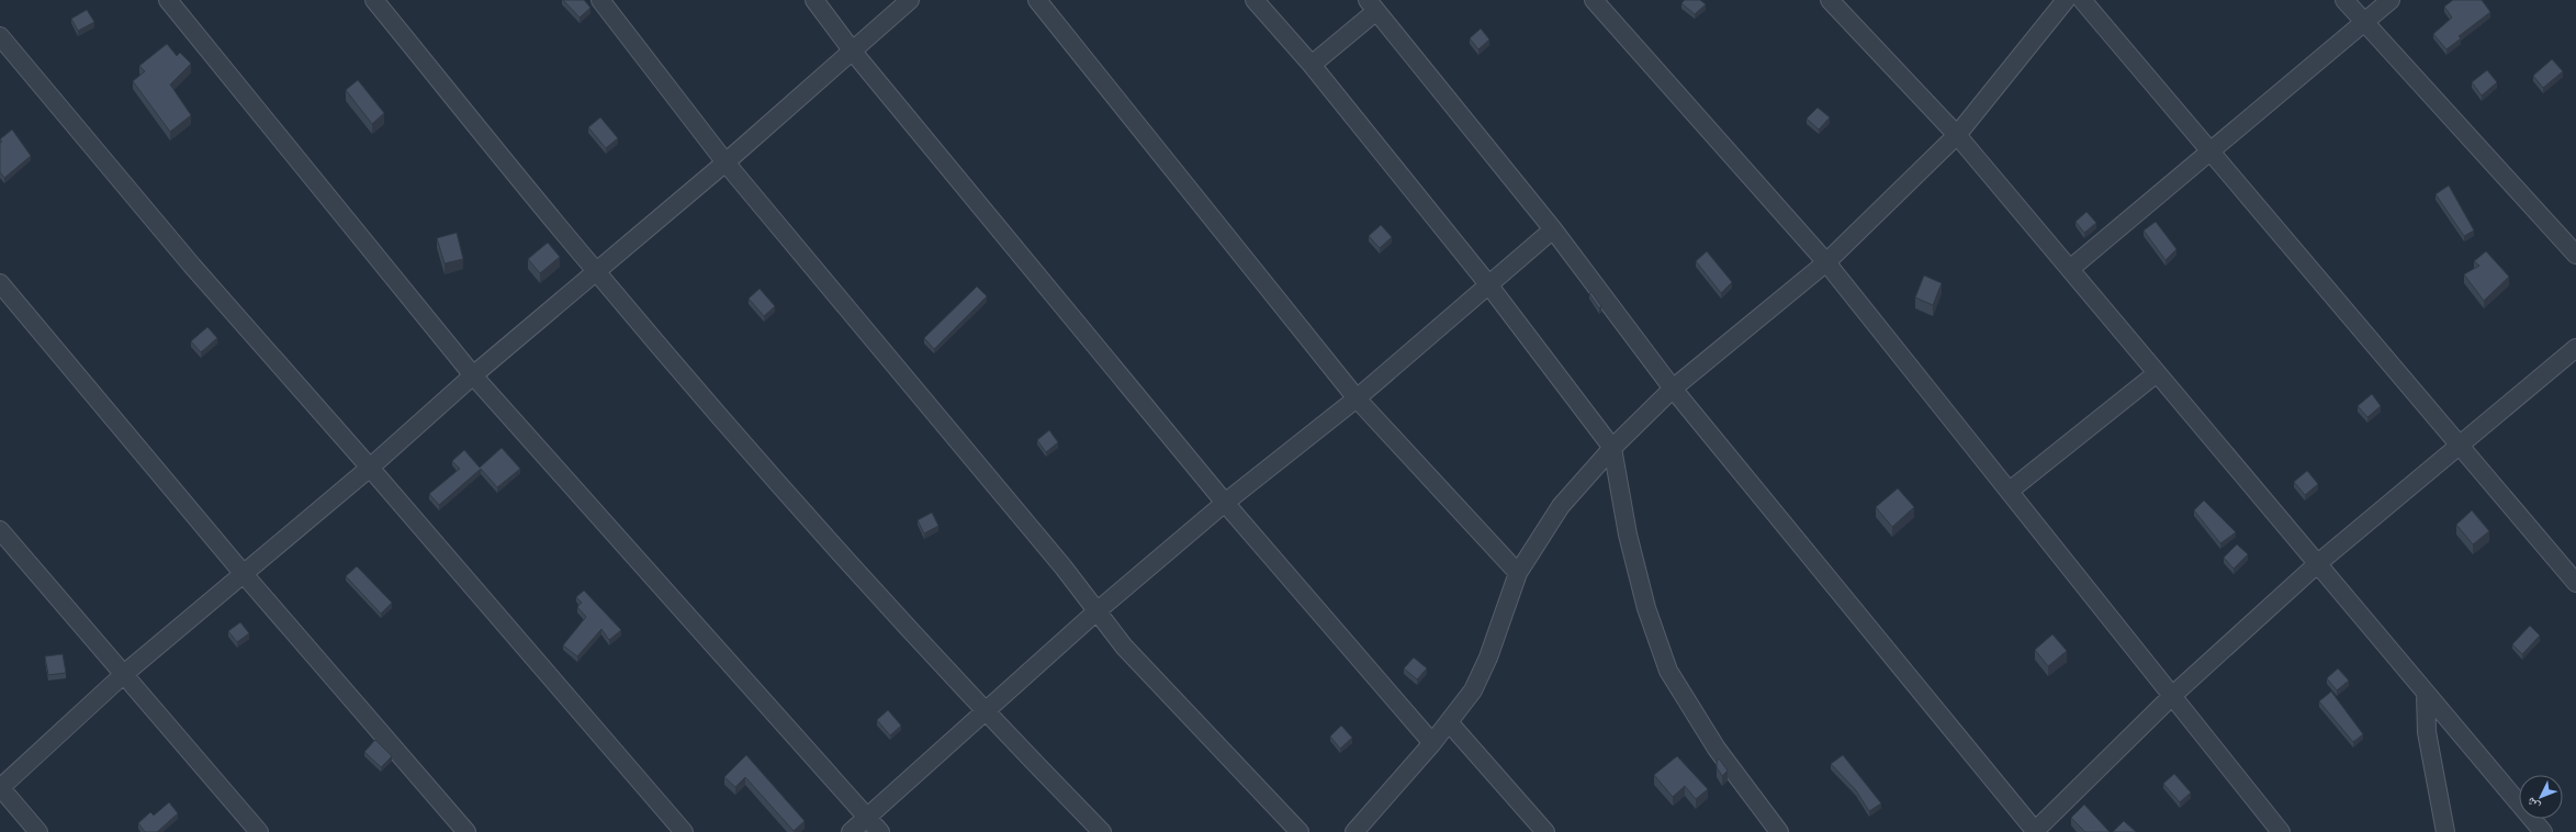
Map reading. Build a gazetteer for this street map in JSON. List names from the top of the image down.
{
  "north": "bottom left"
}
